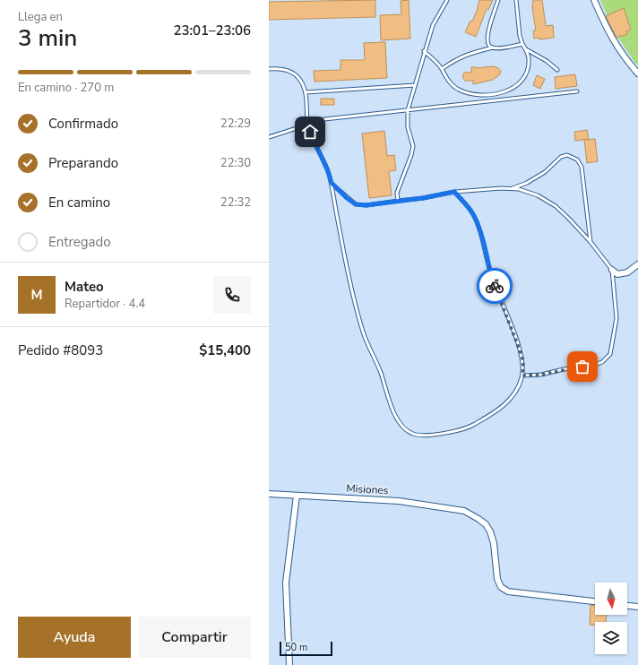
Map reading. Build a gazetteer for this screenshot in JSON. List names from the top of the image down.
{
  "streets": {
    "street": ["Misiones"]
  },
  "scale_bar": "50 m",
  "north": "bottom",
  "page": {
    "heading": ["3 min", "Llega en", "23:01–23:06"],
    "panel": [
      "Mateo",
      "Repartidor · 4.4",
      "Pedido #8093",
      "$15,400"
    ],
    "bar": "En camino · 270 m",
    "list": [
      ["Confirmado", "22:29"],
      ["Preparando", "22:30"],
      ["En camino", "22:32"],
      "Entregado"
    ],
    "round": "M",
    "buttons": ["Ayuda", "Compartir"],
    "scale": "50 m"
  }
}
